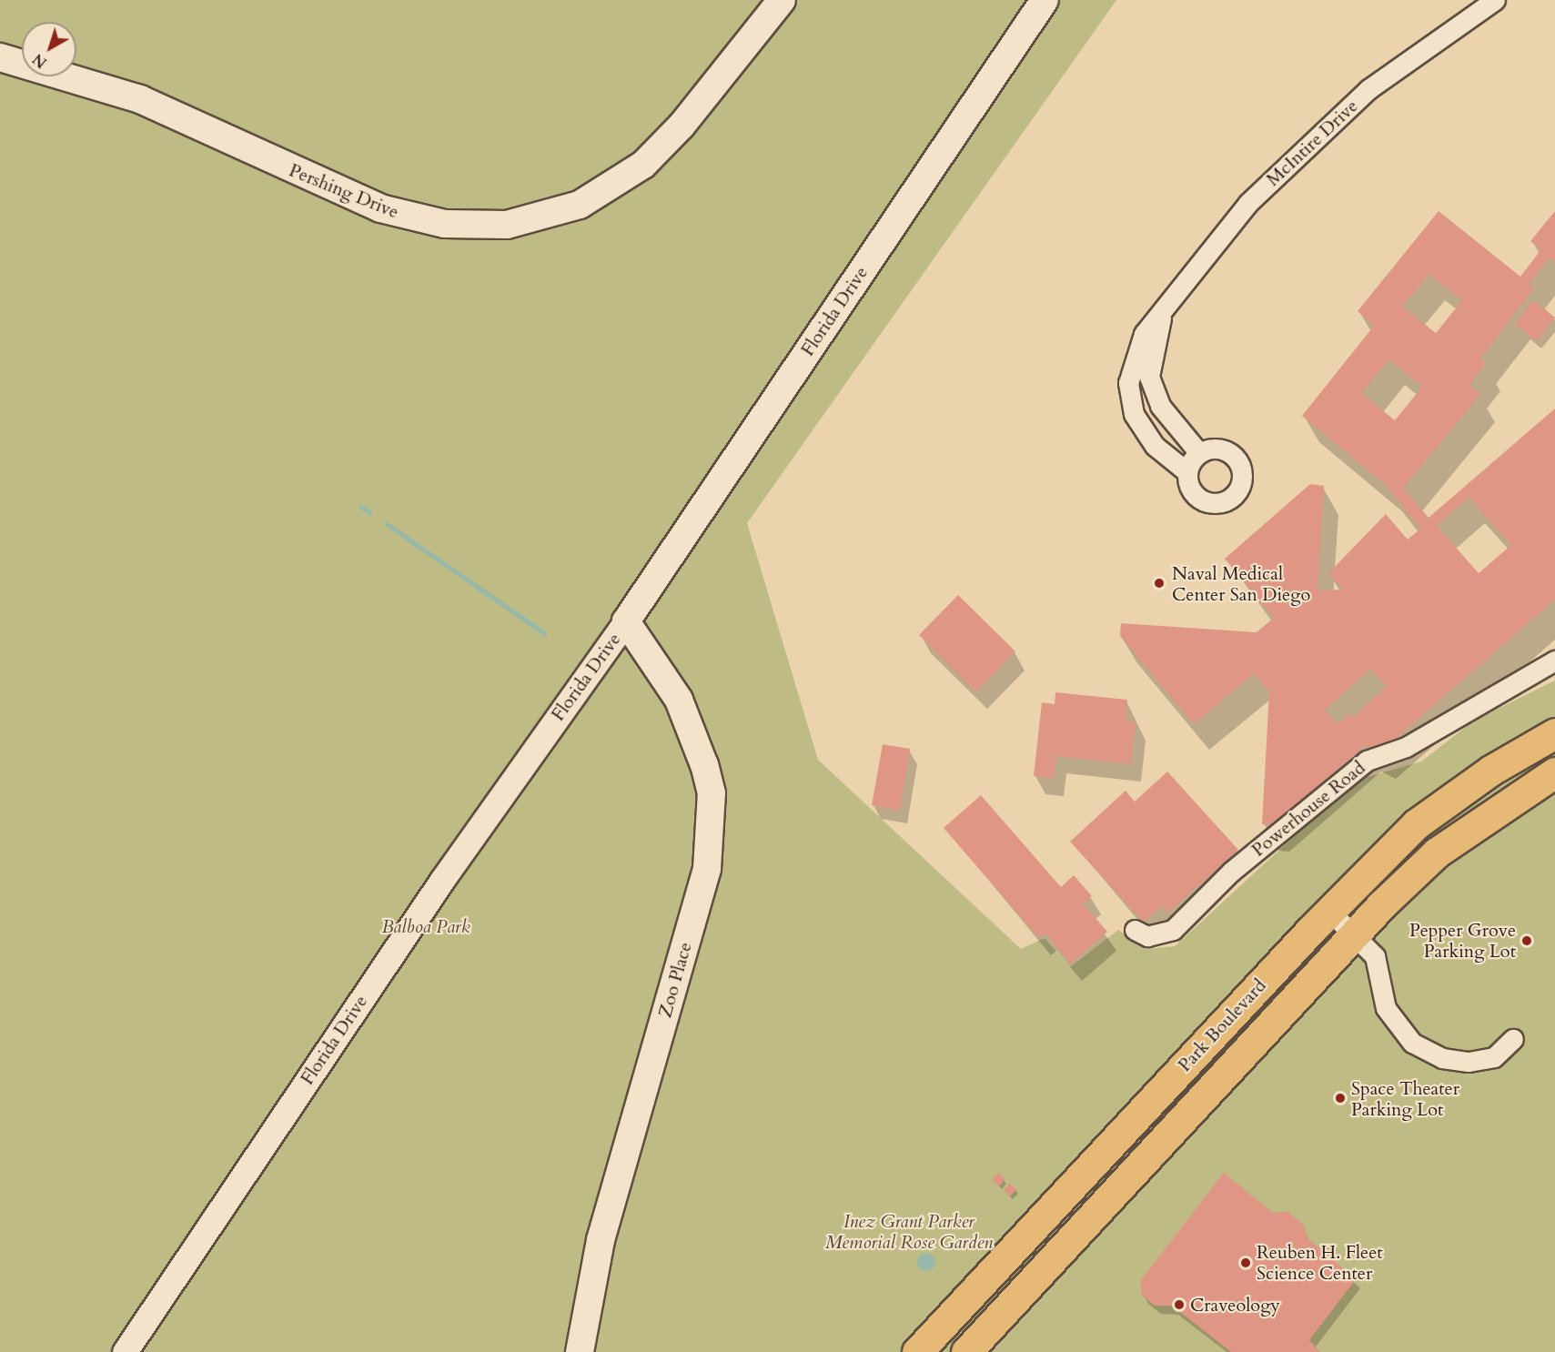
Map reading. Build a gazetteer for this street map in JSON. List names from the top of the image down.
{
  "streets": {
    "main road": [
      "Pershing Drive",
      "Florida Drive",
      "Zoo Place",
      "Park Boulevard"
    ],
    "street": ["McIntire Drive", "Powerhouse Road"]
  },
  "crossings": [
    ["Florida Drive", "Zoo Place"]
  ],
  "parks": ["Balboa Park", "Inez Grant Parker Memorial Rose Garden"],
  "places": [
    "Naval Medical Center San Diego",
    "Pepper Grove Parking Lot",
    "Space Theater Parking Lot",
    "Reuben H. Fleet Science Center",
    "Craveology"
  ],
  "north": "bottom left"
}
